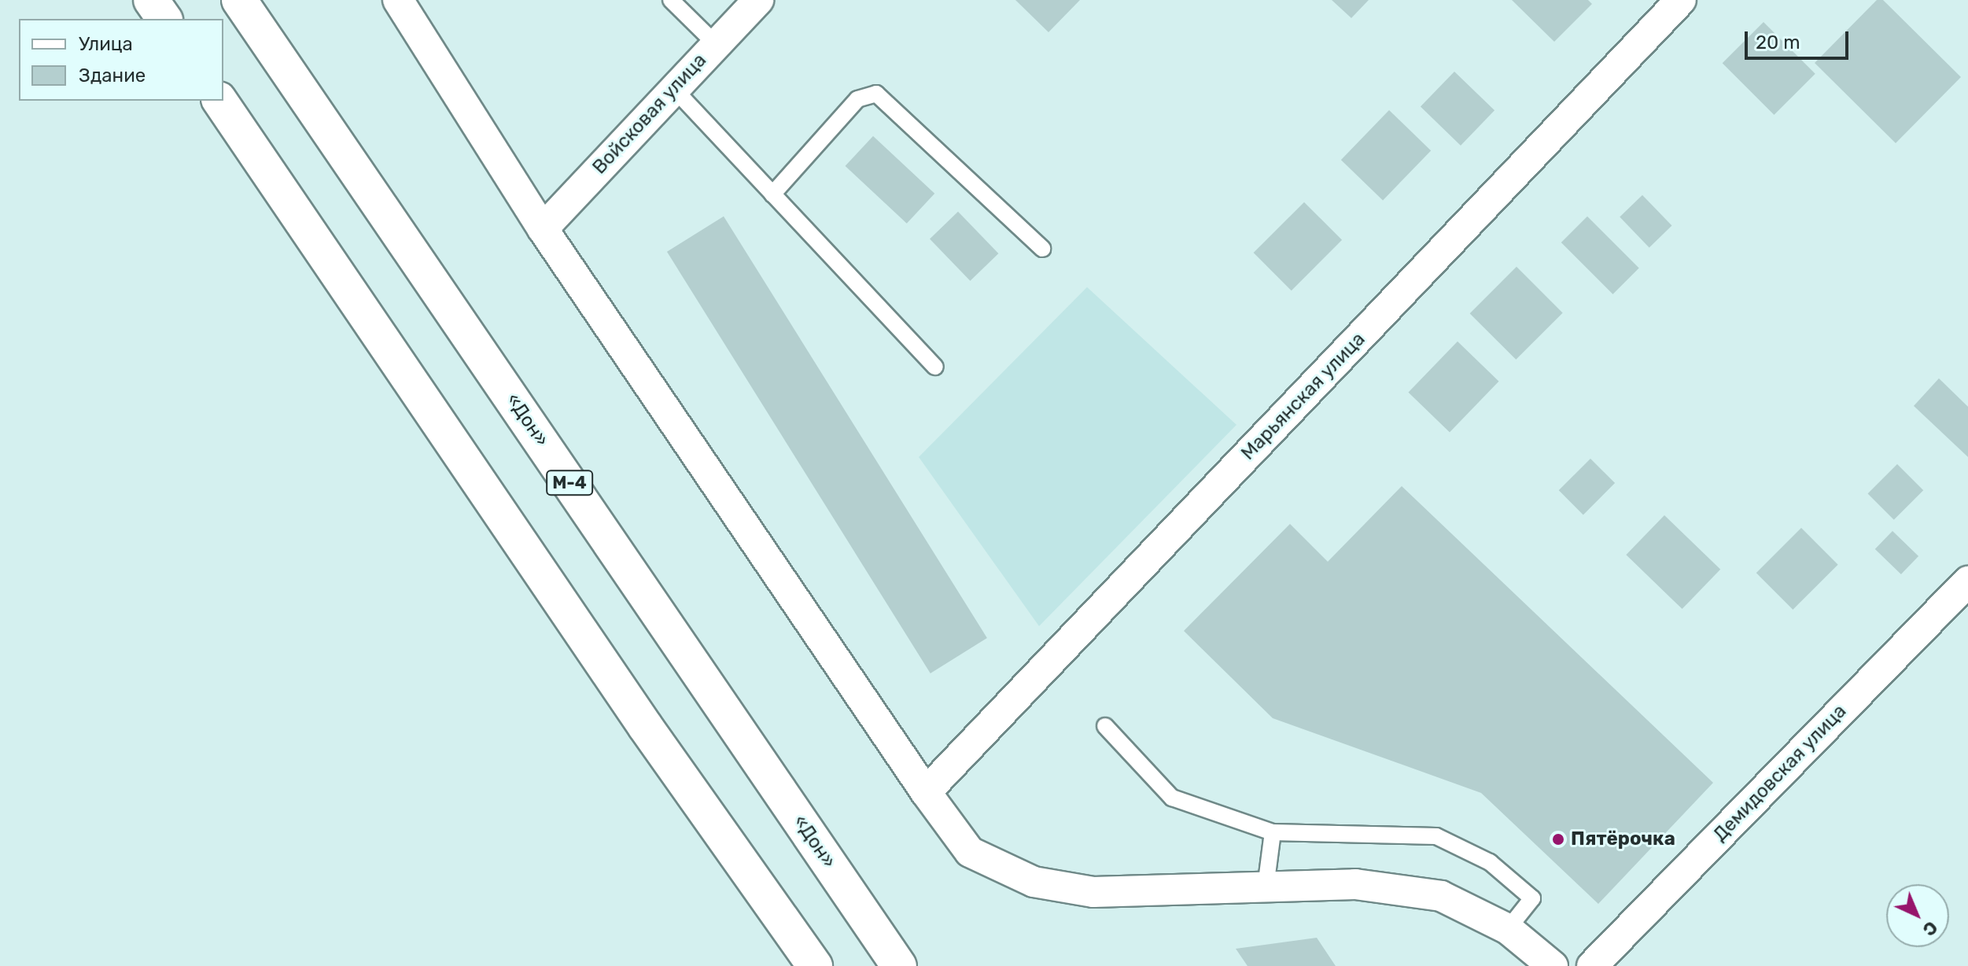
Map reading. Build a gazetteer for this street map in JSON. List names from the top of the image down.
{
  "streets": {
    "highway": ["«Дон»", "М-4"],
    "street": ["Войсковая улица", "Марьянская улица", "Демидовская улица"]
  },
  "places": ["Пятёрочка"],
  "legend": ["Улица", "Здание"],
  "scale_bar": "20 m",
  "north": "bottom right"
}
